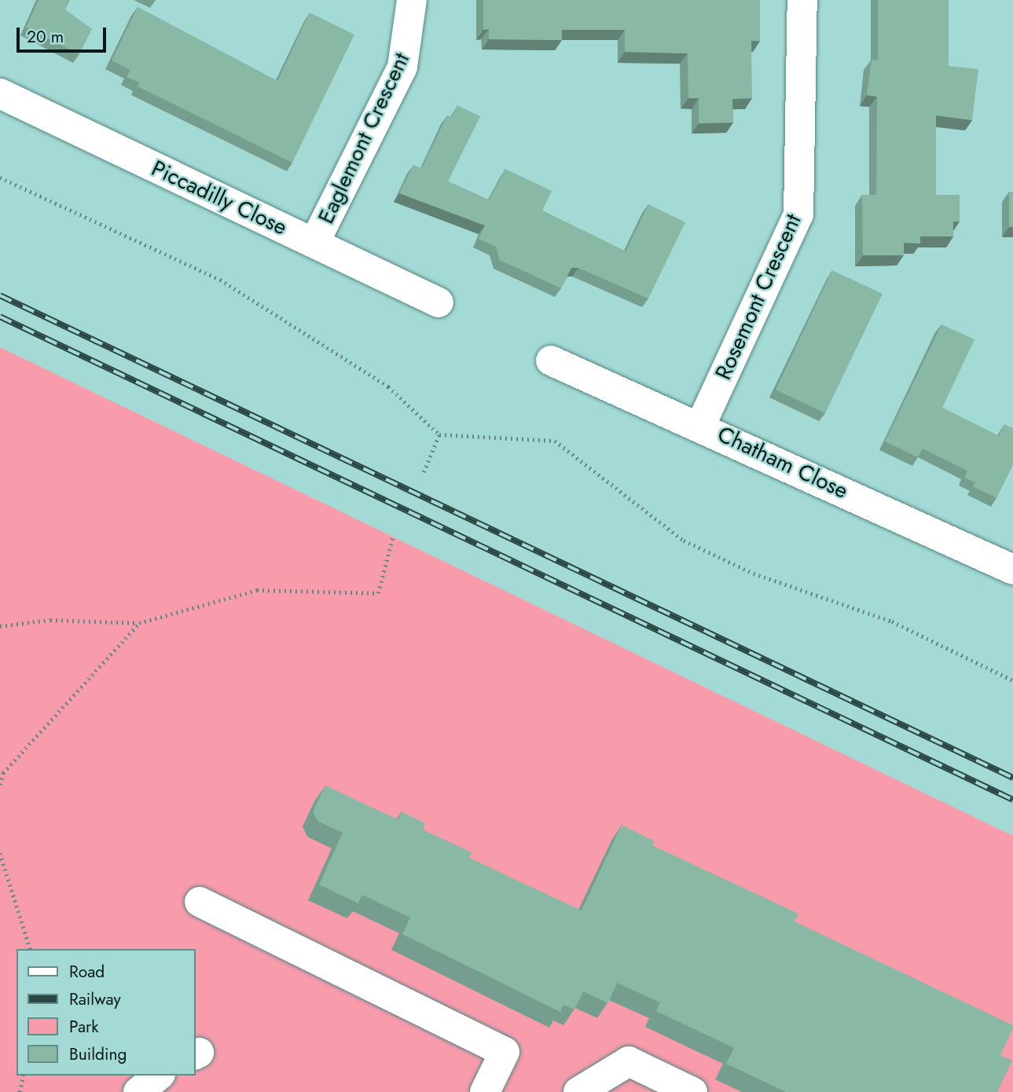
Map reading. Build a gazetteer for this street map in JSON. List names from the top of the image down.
{
  "streets": {
    "street": [
      "Eaglemont Crescent",
      "Piccadilly Close",
      "Rosemont Crescent",
      "Chatham Close"
    ]
  },
  "crossings": [
    ["Eaglemont Crescent", "Piccadilly Close"],
    ["Rosemont Crescent", "Chatham Close"]
  ],
  "legend": [
    "Road",
    "Railway",
    "Park",
    "Building"
  ],
  "scale_bar": "20 m"
}
